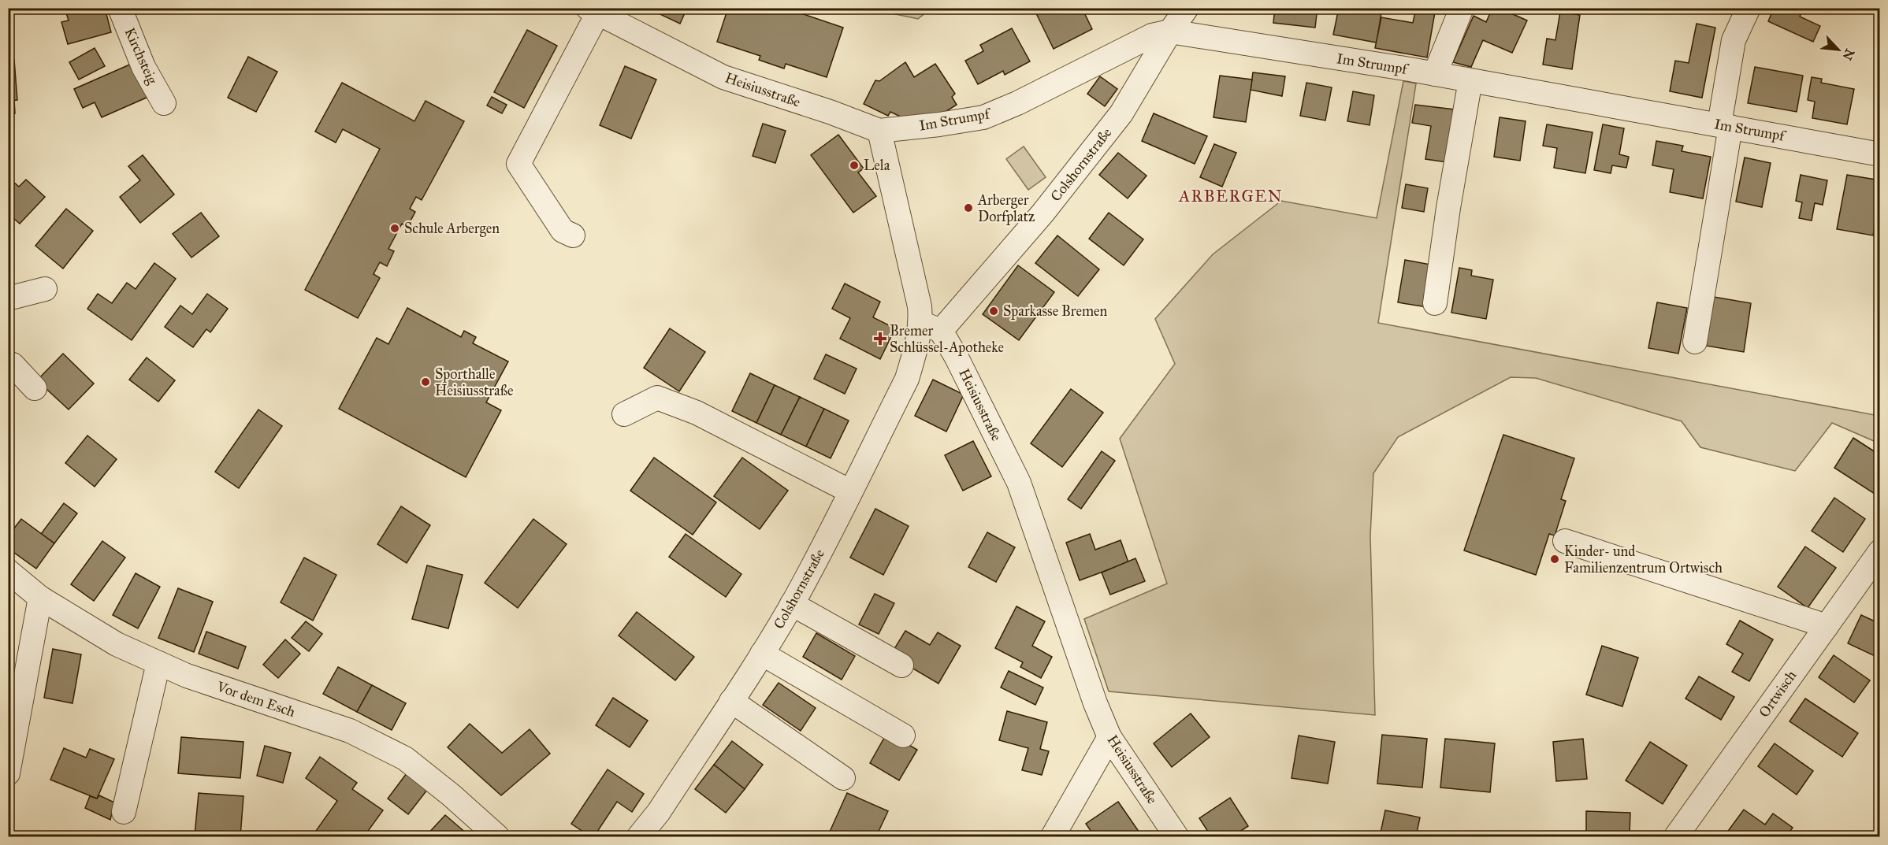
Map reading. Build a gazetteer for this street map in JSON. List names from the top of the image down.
{
  "streets": {
    "street": [
      "Kirchsteig",
      "Im Strumpf",
      "Heisiusstraße",
      "Colshornstraße",
      "Ortwisch",
      "Vor dem Esch"
    ]
  },
  "crossings": [
    ["Im Strumpf", "Heisiusstraße"],
    ["Im Strumpf", "Colshornstraße"],
    ["Heisiusstraße", "Colshornstraße"]
  ],
  "districts": ["ARBERGEN"],
  "places": {
    "other": [
      "Lela",
      "Arberger Dorfplatz",
      "Schule Arbergen",
      "Sparkasse Bremen",
      "Sporthalle Heisiusstraße",
      "Kinder- und Familienzentrum Ortwisch"
    ],
    "health": ["Bremer Schlüssel-Apotheke"]
  },
  "north": "bottom right"
}
